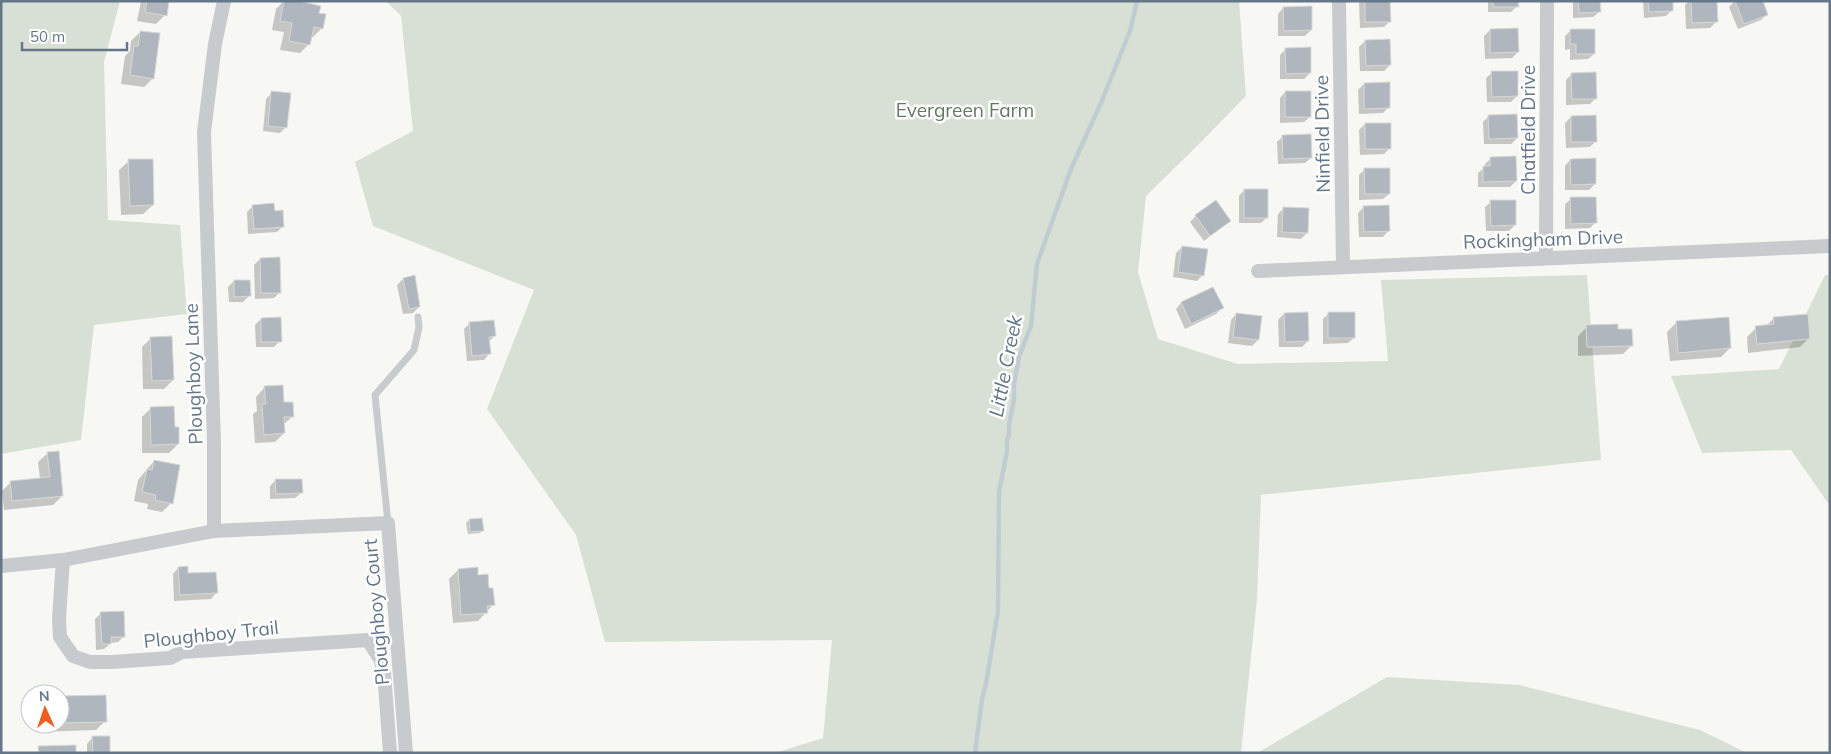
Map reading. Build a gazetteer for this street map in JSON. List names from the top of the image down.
{
  "streets": {
    "street": [
      "Chatfield Drive",
      "Ninfield Drive",
      "Rockingham Drive",
      "Ploughboy Lane",
      "Ploughboy Court",
      "Ploughboy Trail"
    ]
  },
  "crossings": [
    ["Chatfield Drive", "Rockingham Drive"],
    ["Ninfield Drive", "Rockingham Drive"],
    ["Ploughboy Lane", "Ploughboy Court"]
  ],
  "water": ["Little Creek"],
  "parks": ["Evergreen Farm"],
  "scale_bar": "50 m",
  "north": "top"
}
